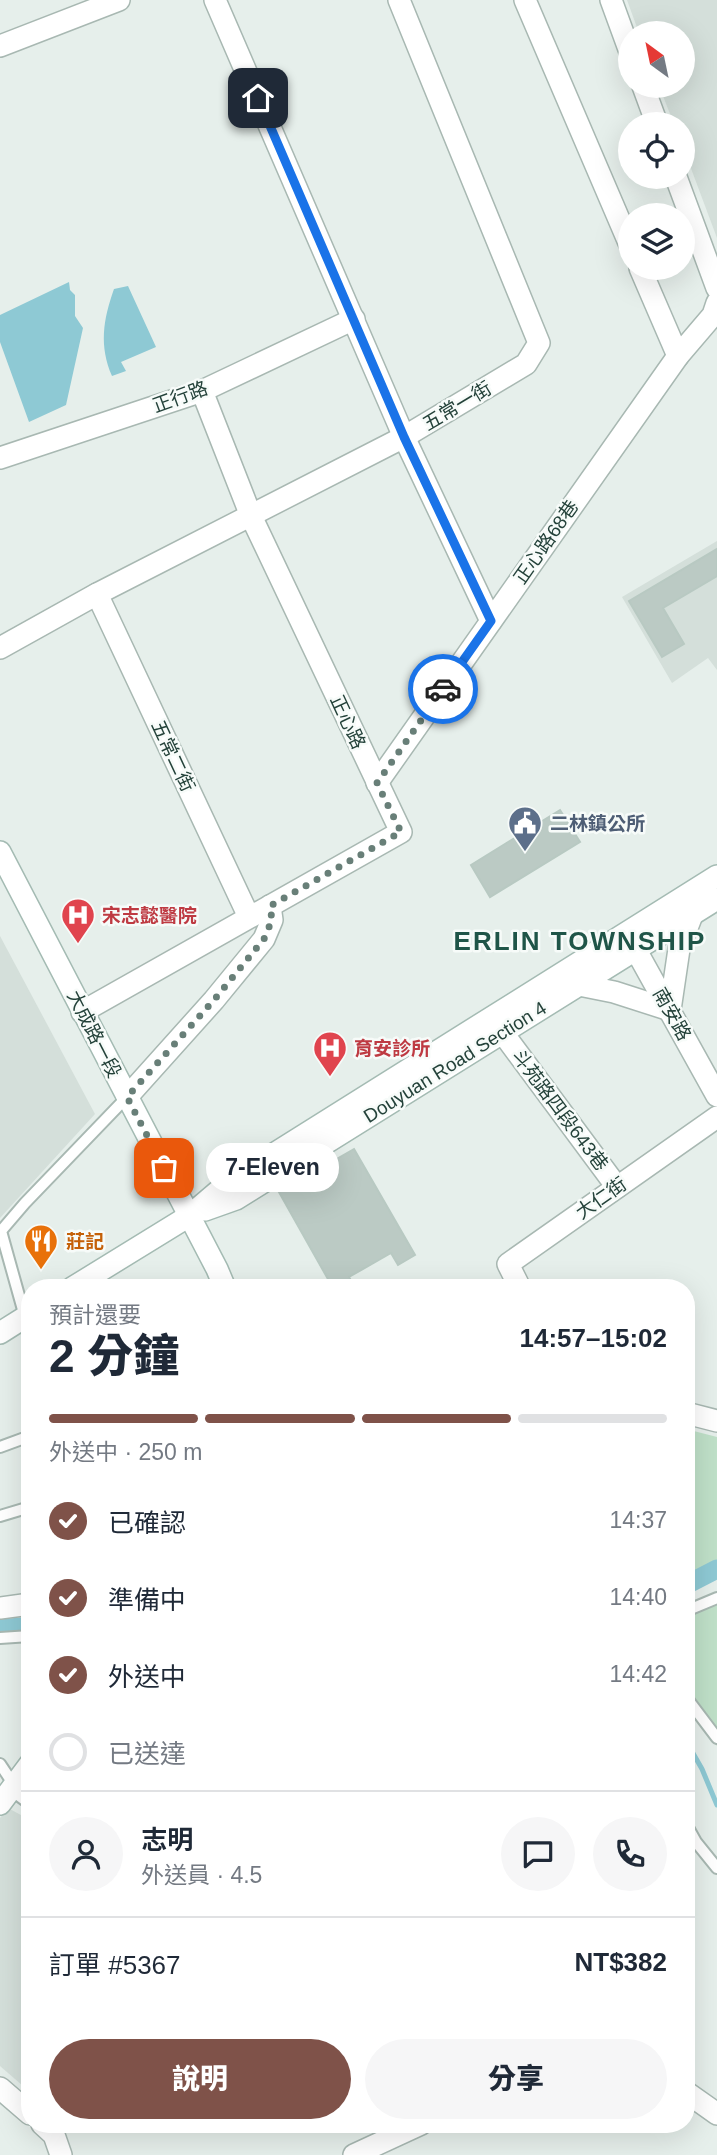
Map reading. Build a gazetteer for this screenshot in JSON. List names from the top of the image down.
{
  "streets": {
    "street": [
      "正行路",
      "五常一街",
      "正心路68巷",
      "正心路",
      "五常二街",
      "南安路",
      "大成路一段",
      "Douyuan Road Section 4",
      "斗苑路四段643巷",
      "大仁街"
    ]
  },
  "crossings": [
    ["正行路", "正心路"],
    ["五常一街", "正心路"],
    ["五常一街", "五常二街"],
    ["正心路68巷", "正心路"],
    ["正心路", "五常二街"],
    ["正心路", "大成路一段"],
    ["南安路", "Douyuan Road Section 4"],
    ["大成路一段", "Douyuan Road Section 4"],
    ["Douyuan Road Section 4", "斗苑路四段643巷"],
    ["斗苑路四段643巷", "大仁街"]
  ],
  "districts": ["ERLIN TOWNSHIP"],
  "places": {
    "public building": ["二林鎮公所"],
    "hospital": ["宋志懿醫院", "育安診所"],
    "other": ["7-Eleven"],
    "restaurant": ["莊記"]
  },
  "north": "top left",
  "page": {
    "bubble": "7-Eleven",
    "heading": ["2 分鐘", "預計還要", "14:57–15:02"],
    "panel": [
      "志明",
      "外送員 · 4.5",
      "訂單 #5367",
      "NT$382"
    ],
    "bar": "外送中 · 250 m",
    "list": [
      ["已確認", "14:37"],
      ["準備中", "14:40"],
      ["外送中", "14:42"],
      "已送達"
    ],
    "buttons": ["說明", "分享"]
  }
}
